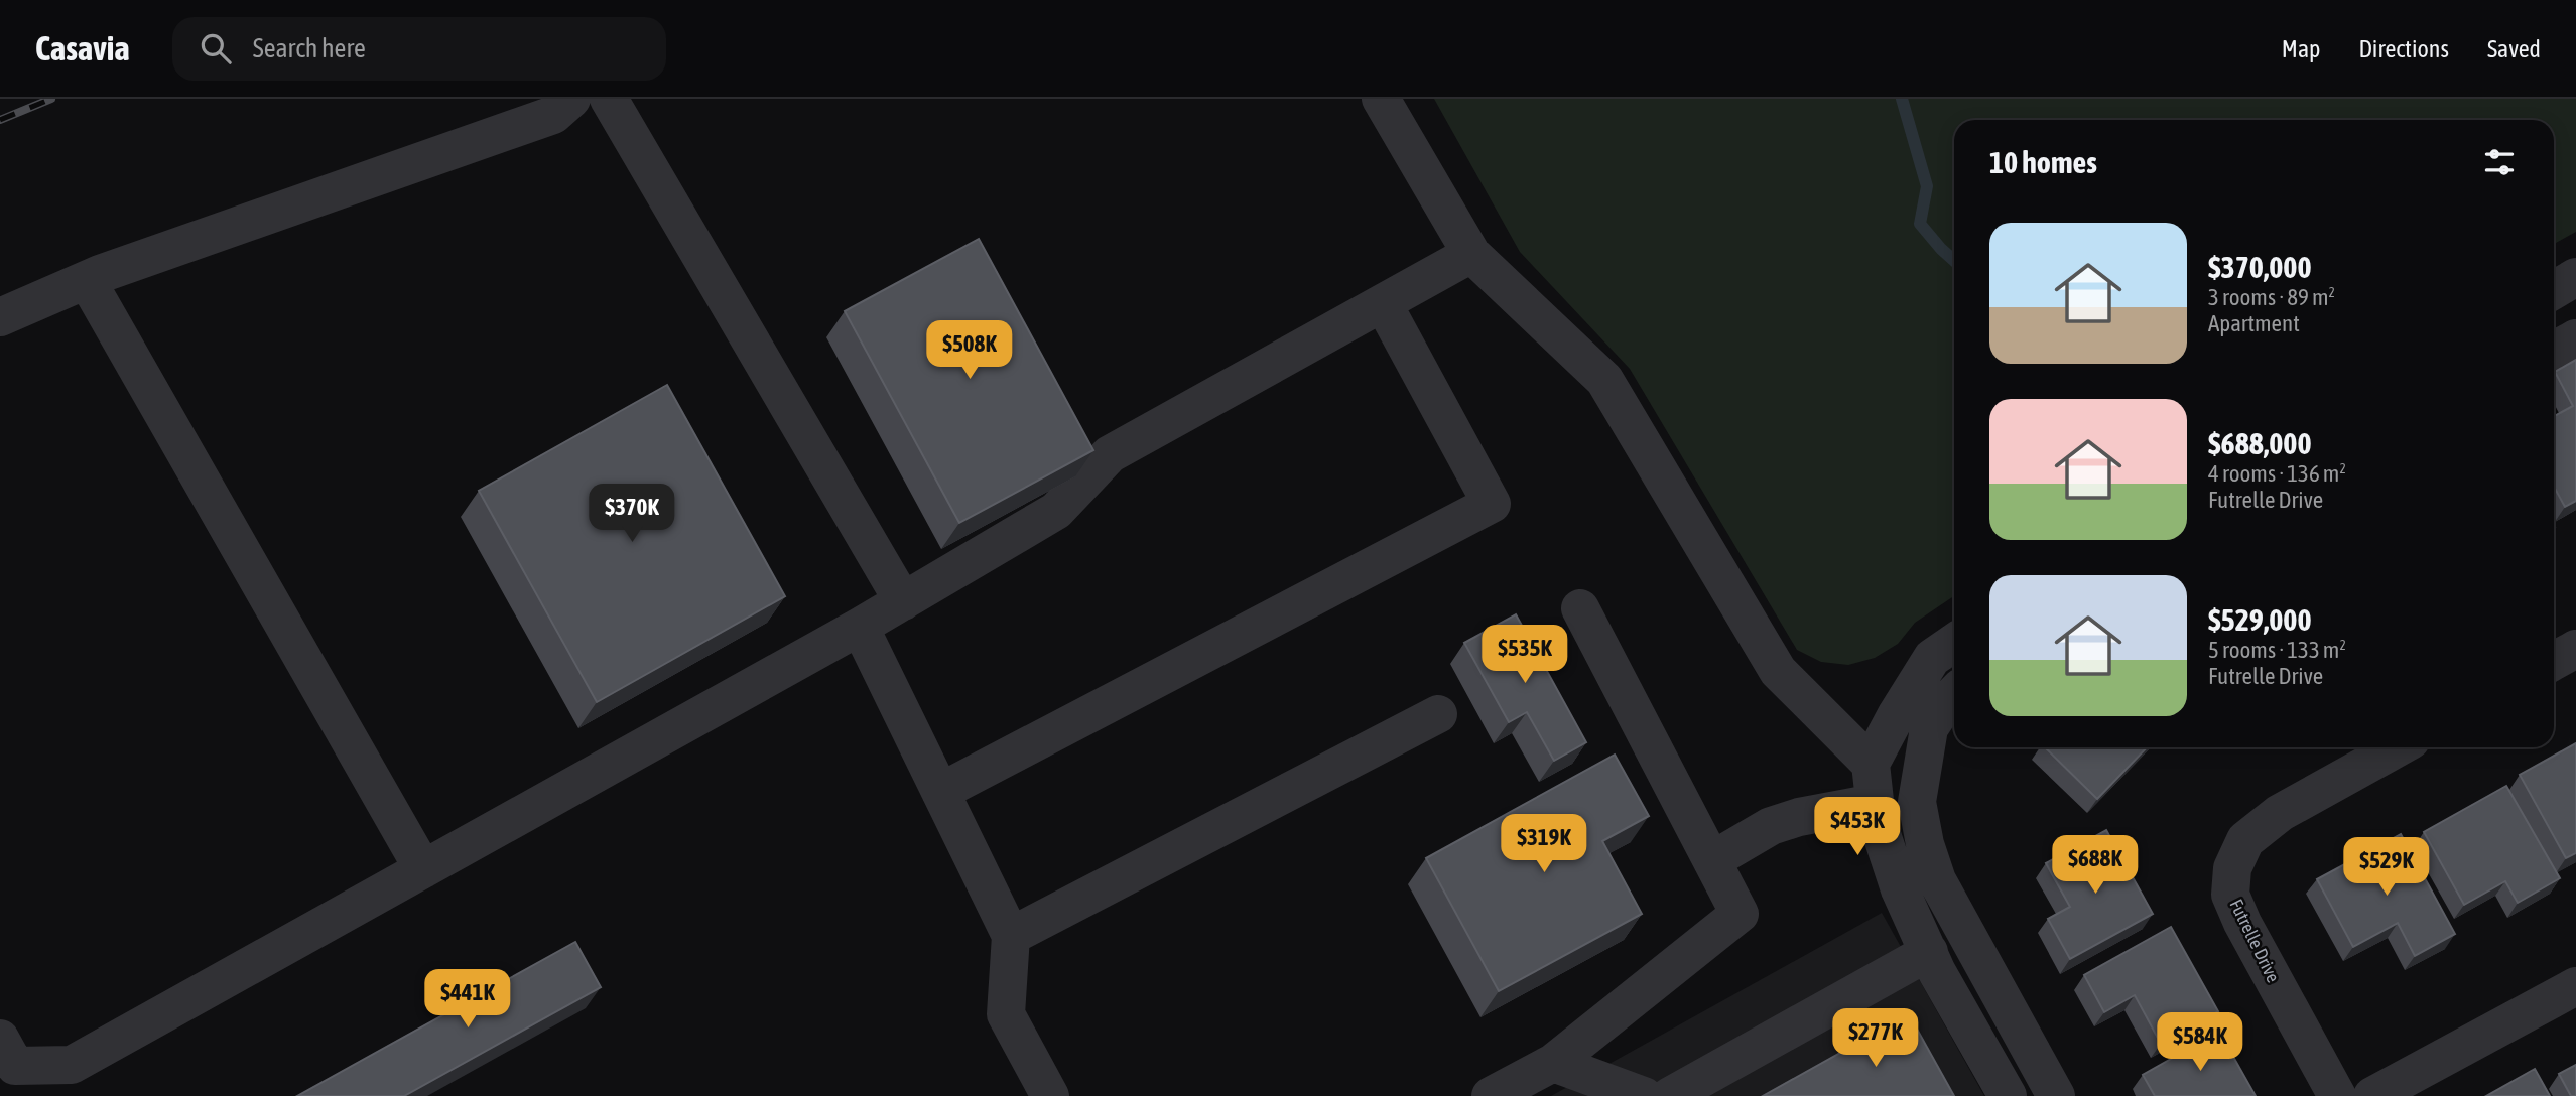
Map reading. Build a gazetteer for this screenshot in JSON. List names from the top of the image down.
{
  "streets": {
    "street": ["Futrelle Drive"]
  },
  "page": {
    "header": "Casavia",
    "search": "Search here",
    "nav": ["Map", "Directions", "Saved"],
    "heading": "10 homes",
    "list": [
      {
        "name": "$370,000",
        "note": "3 rooms · 89 m² · Apartment"
      },
      {
        "name": "$688,000",
        "note": "4 rooms · 136 m² · Futrelle Drive"
      },
      {
        "name": "$529,000",
        "note": "5 rooms · 133 m² · Futrelle Drive"
      }
    ],
    "price": [
      "$508K",
      "$370K",
      "$535K",
      "$453K",
      "$319K",
      "$688K",
      "$529K",
      "$441K",
      "$277K",
      "$584K"
    ]
  }
}
